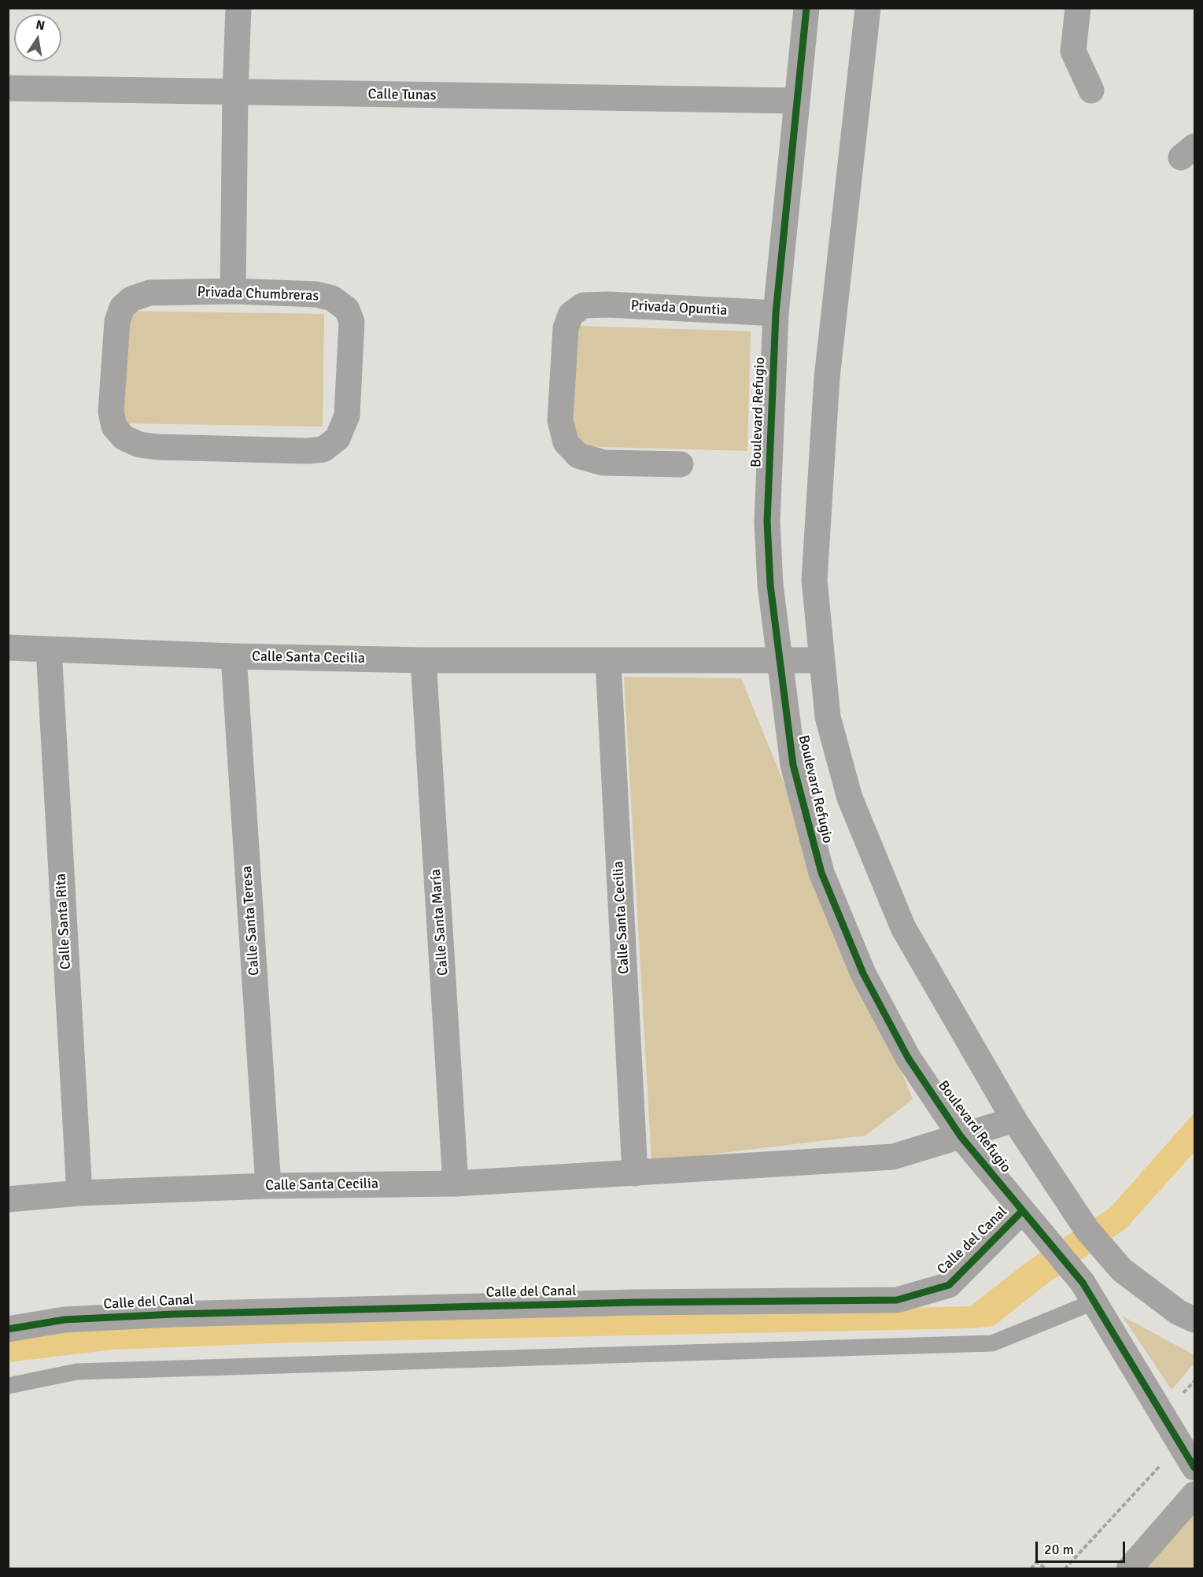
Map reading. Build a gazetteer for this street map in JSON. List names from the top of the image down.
{
  "streets": {
    "street": [
      "Calle Tunas",
      "Privada Chumbreras",
      "Privada Opuntia",
      "Boulevard Refugio",
      "Calle Santa Cecilia",
      "Calle Santa Teresa",
      "Calle Santa Rita",
      "Calle Santa María",
      "Calle del Canal"
    ]
  },
  "crossings": [
    ["Calle Tunas", "Boulevard Refugio"],
    ["Privada Opuntia", "Boulevard Refugio"],
    ["Boulevard Refugio", "Calle Santa Cecilia"],
    ["Boulevard Refugio", "Calle del Canal"],
    ["Calle Santa Cecilia", "Calle Santa Teresa"],
    ["Calle Santa Cecilia", "Calle Santa Rita"],
    ["Calle Santa Cecilia", "Calle Santa María"]
  ],
  "scale_bar": "20 m",
  "north": "top"
}
